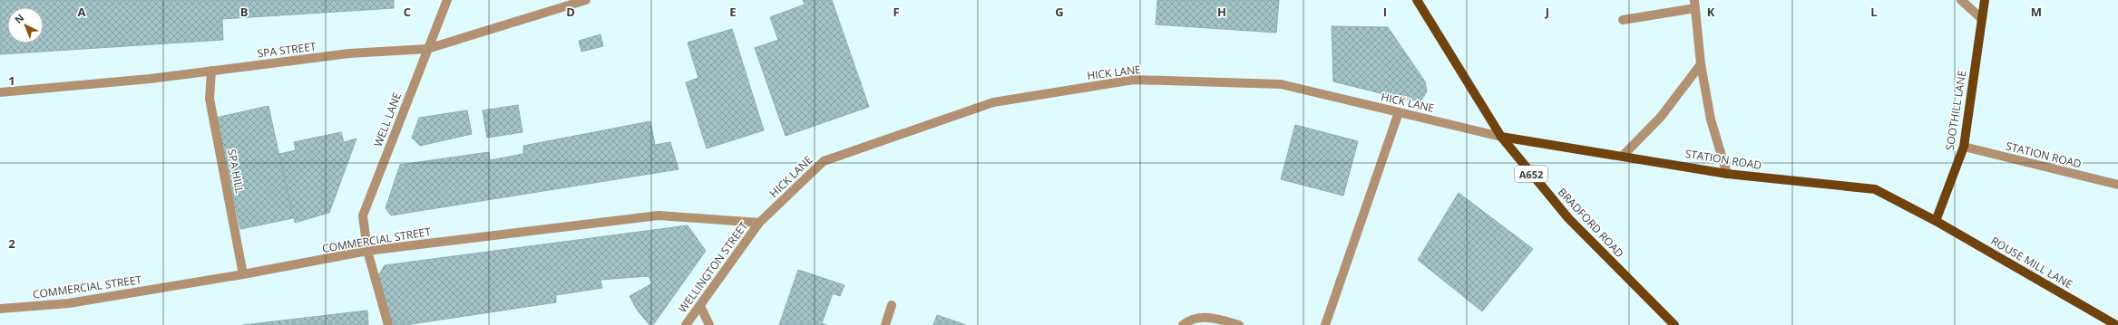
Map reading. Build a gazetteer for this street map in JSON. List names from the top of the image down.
{
  "streets": {
    "main road": [
      "SOOTHILL LANE",
      "STATION ROAD",
      "A652",
      "BRADFORD ROAD",
      "ROUSE MILL LANE"
    ],
    "street": [
      "SPA STREET",
      "HICK LANE",
      "WELL LANE",
      "SPA HILL",
      "COMMERCIAL STREET",
      "WELLINGTON STREET"
    ]
  },
  "crossings": [
    ["SPA STREET", "WELL LANE"],
    ["SPA STREET", "SPA HILL"],
    ["HICK LANE", "STATION ROAD"],
    ["HICK LANE", "BRADFORD ROAD"],
    ["HICK LANE", "COMMERCIAL STREET"],
    ["HICK LANE", "WELLINGTON STREET"],
    ["SOOTHILL LANE", "STATION ROAD"],
    ["SOOTHILL LANE", "ROUSE MILL LANE"],
    ["WELL LANE", "COMMERCIAL STREET"],
    ["STATION ROAD", "BRADFORD ROAD"],
    ["STATION ROAD", "ROUSE MILL LANE"],
    ["SPA HILL", "COMMERCIAL STREET"],
    ["COMMERCIAL STREET", "WELLINGTON STREET"]
  ],
  "north": "top left",
  "grid": {
    "columns": [
      "A",
      "B",
      "C",
      "D",
      "E",
      "F",
      "G",
      "H",
      "I",
      "J",
      "K",
      "L",
      "M"
    ],
    "rows": ["1", "2"]
  }
}
